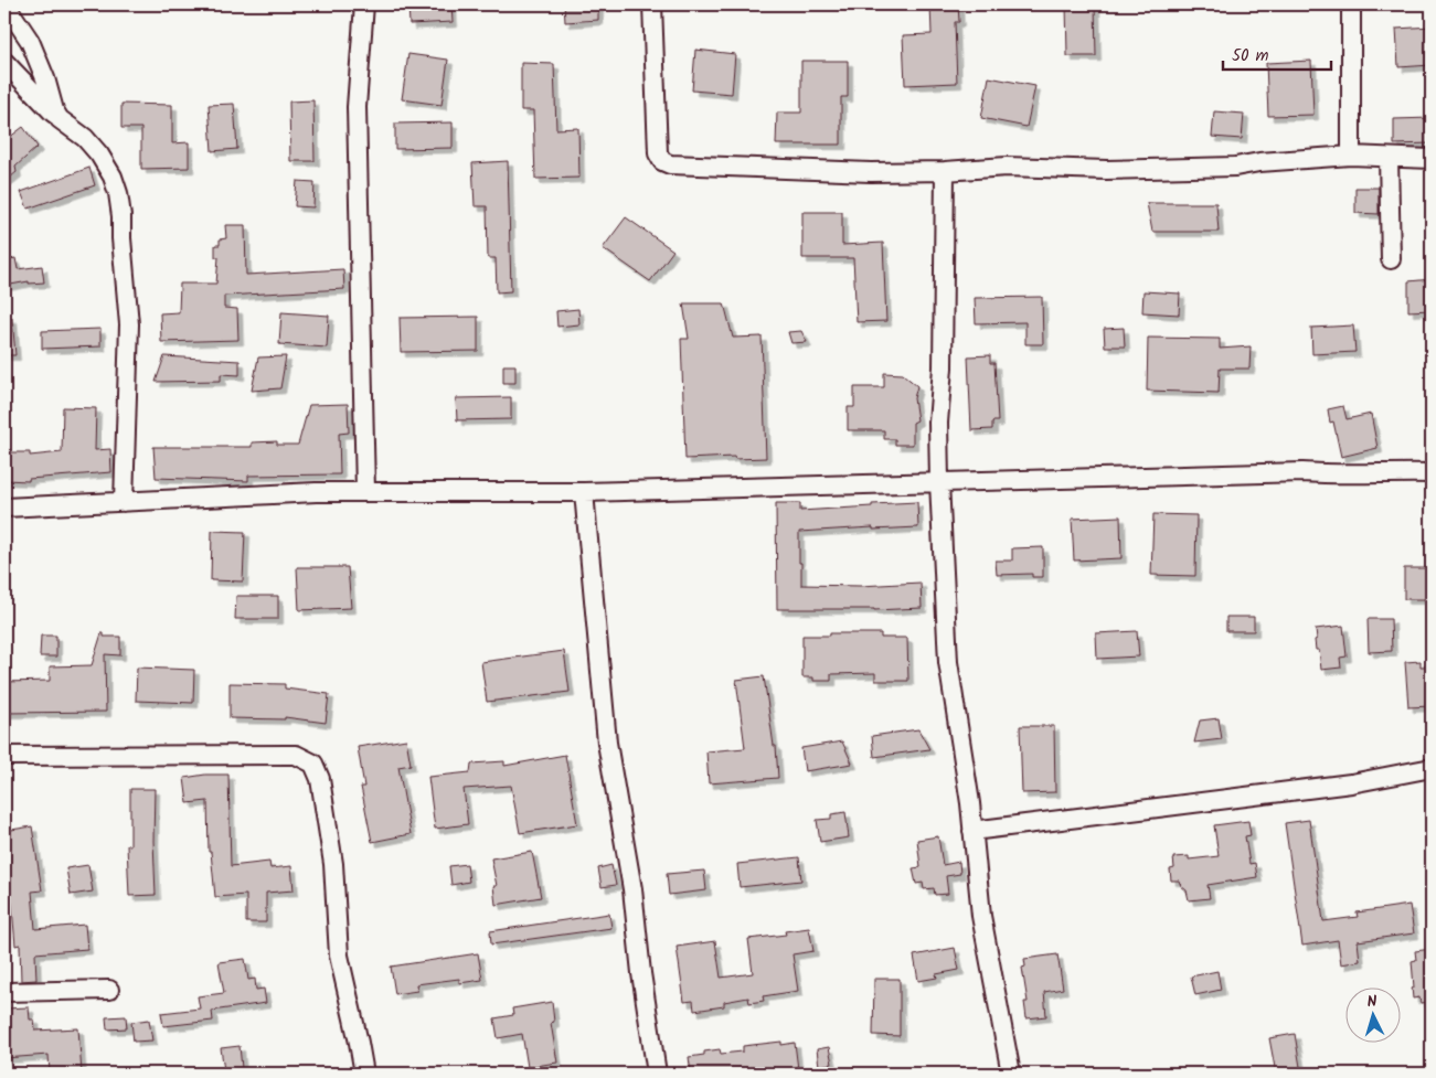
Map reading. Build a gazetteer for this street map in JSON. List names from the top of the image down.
{
  "scale_bar": "50 m",
  "north": "top"
}
